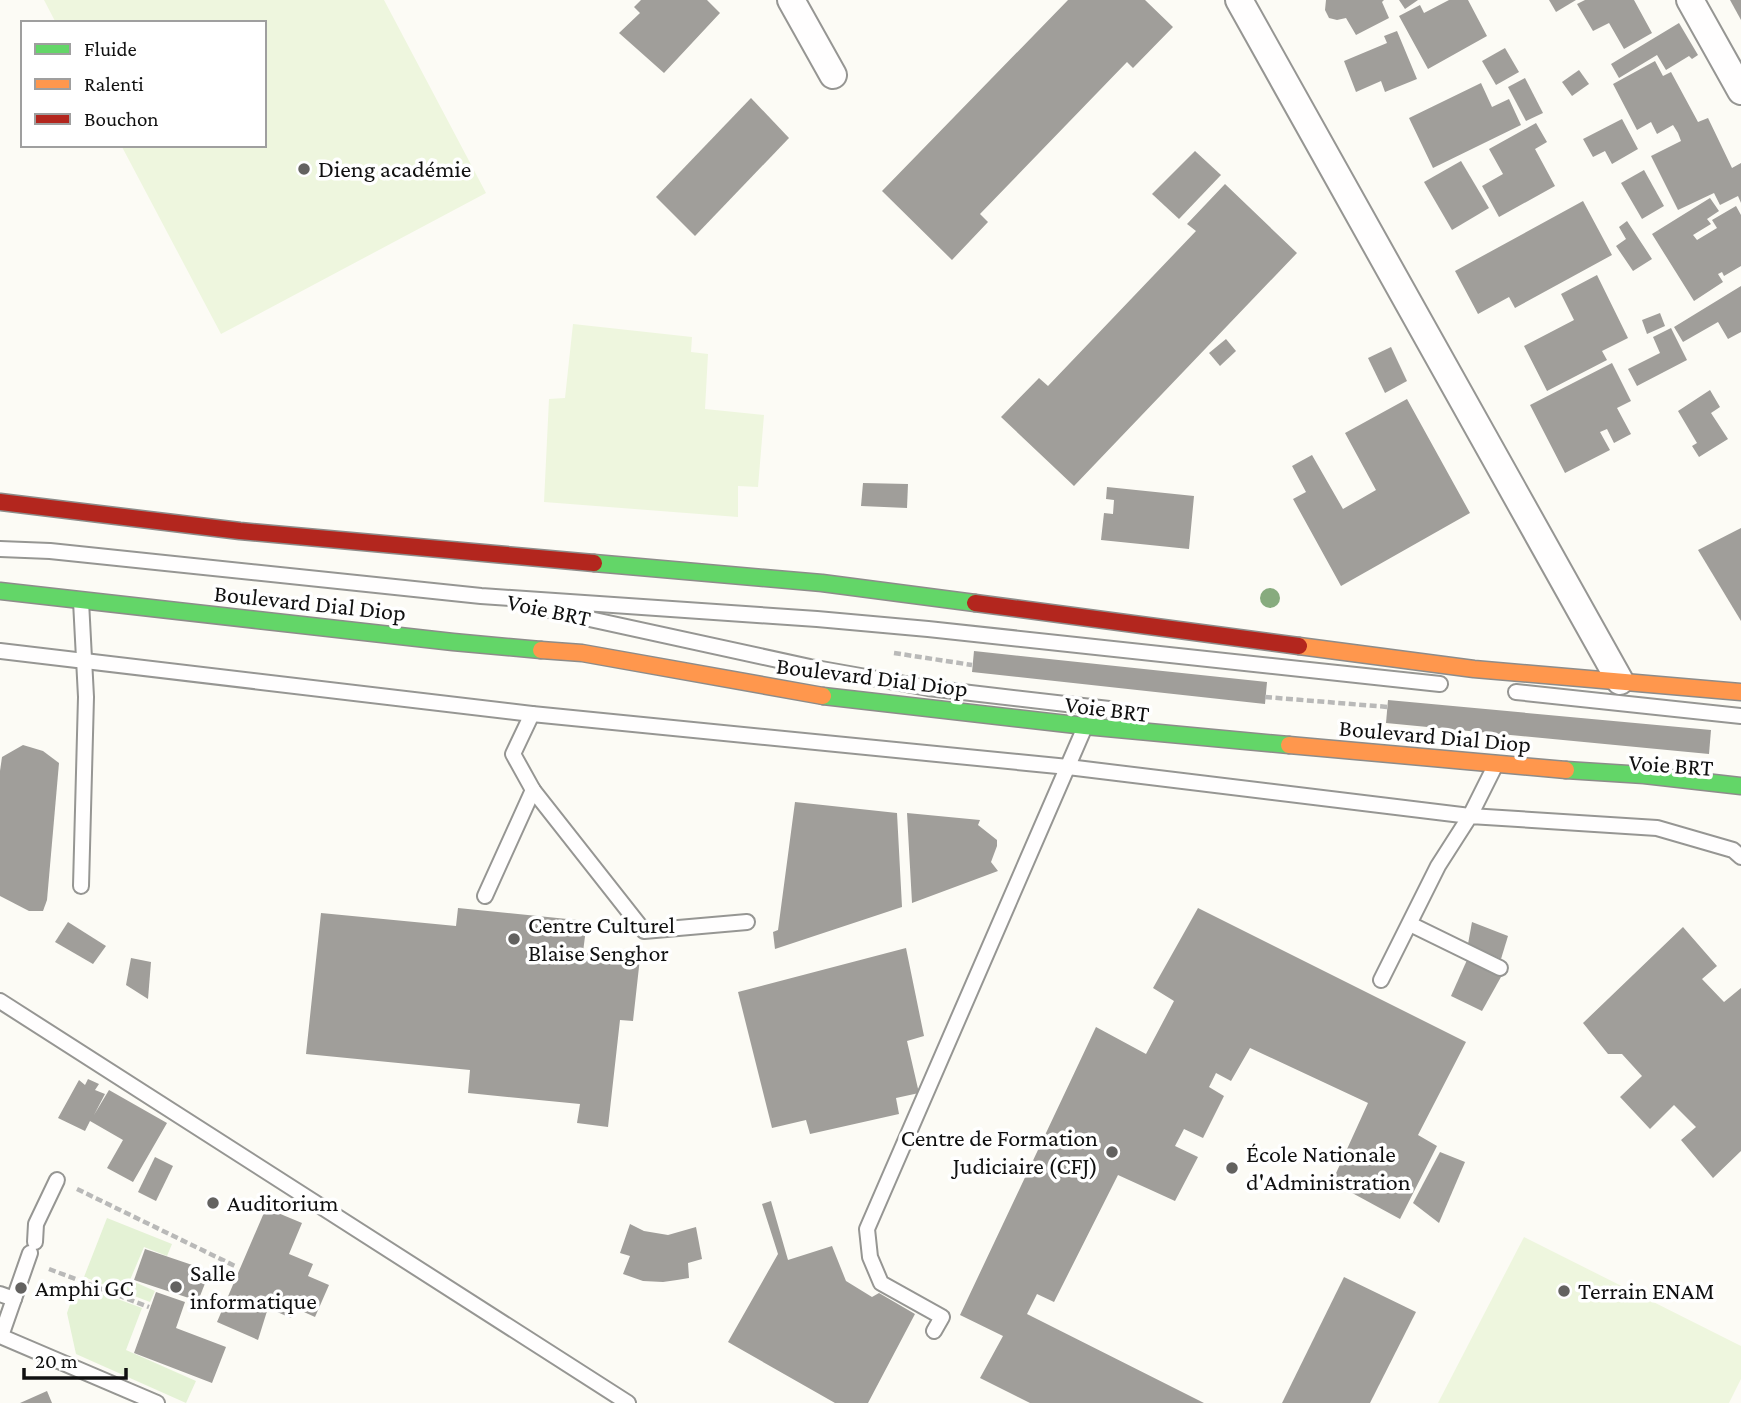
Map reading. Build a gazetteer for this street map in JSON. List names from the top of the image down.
{
  "streets": {
    "main road": ["Boulevard Dial Diop"],
    "lane": ["Voie BRT"]
  },
  "places": [
    "Dieng académie",
    "Centre Culturel Blaise Senghor",
    "Centre de Formation Judiciaire (CFJ)",
    "École Nationale d'Administration",
    "Auditorium",
    "Salle informatique",
    "Amphi GC",
    "Terrain ENAM"
  ],
  "legend": ["Fluide", "Ralenti", "Bouchon"],
  "scale_bar": "20 m"
}
